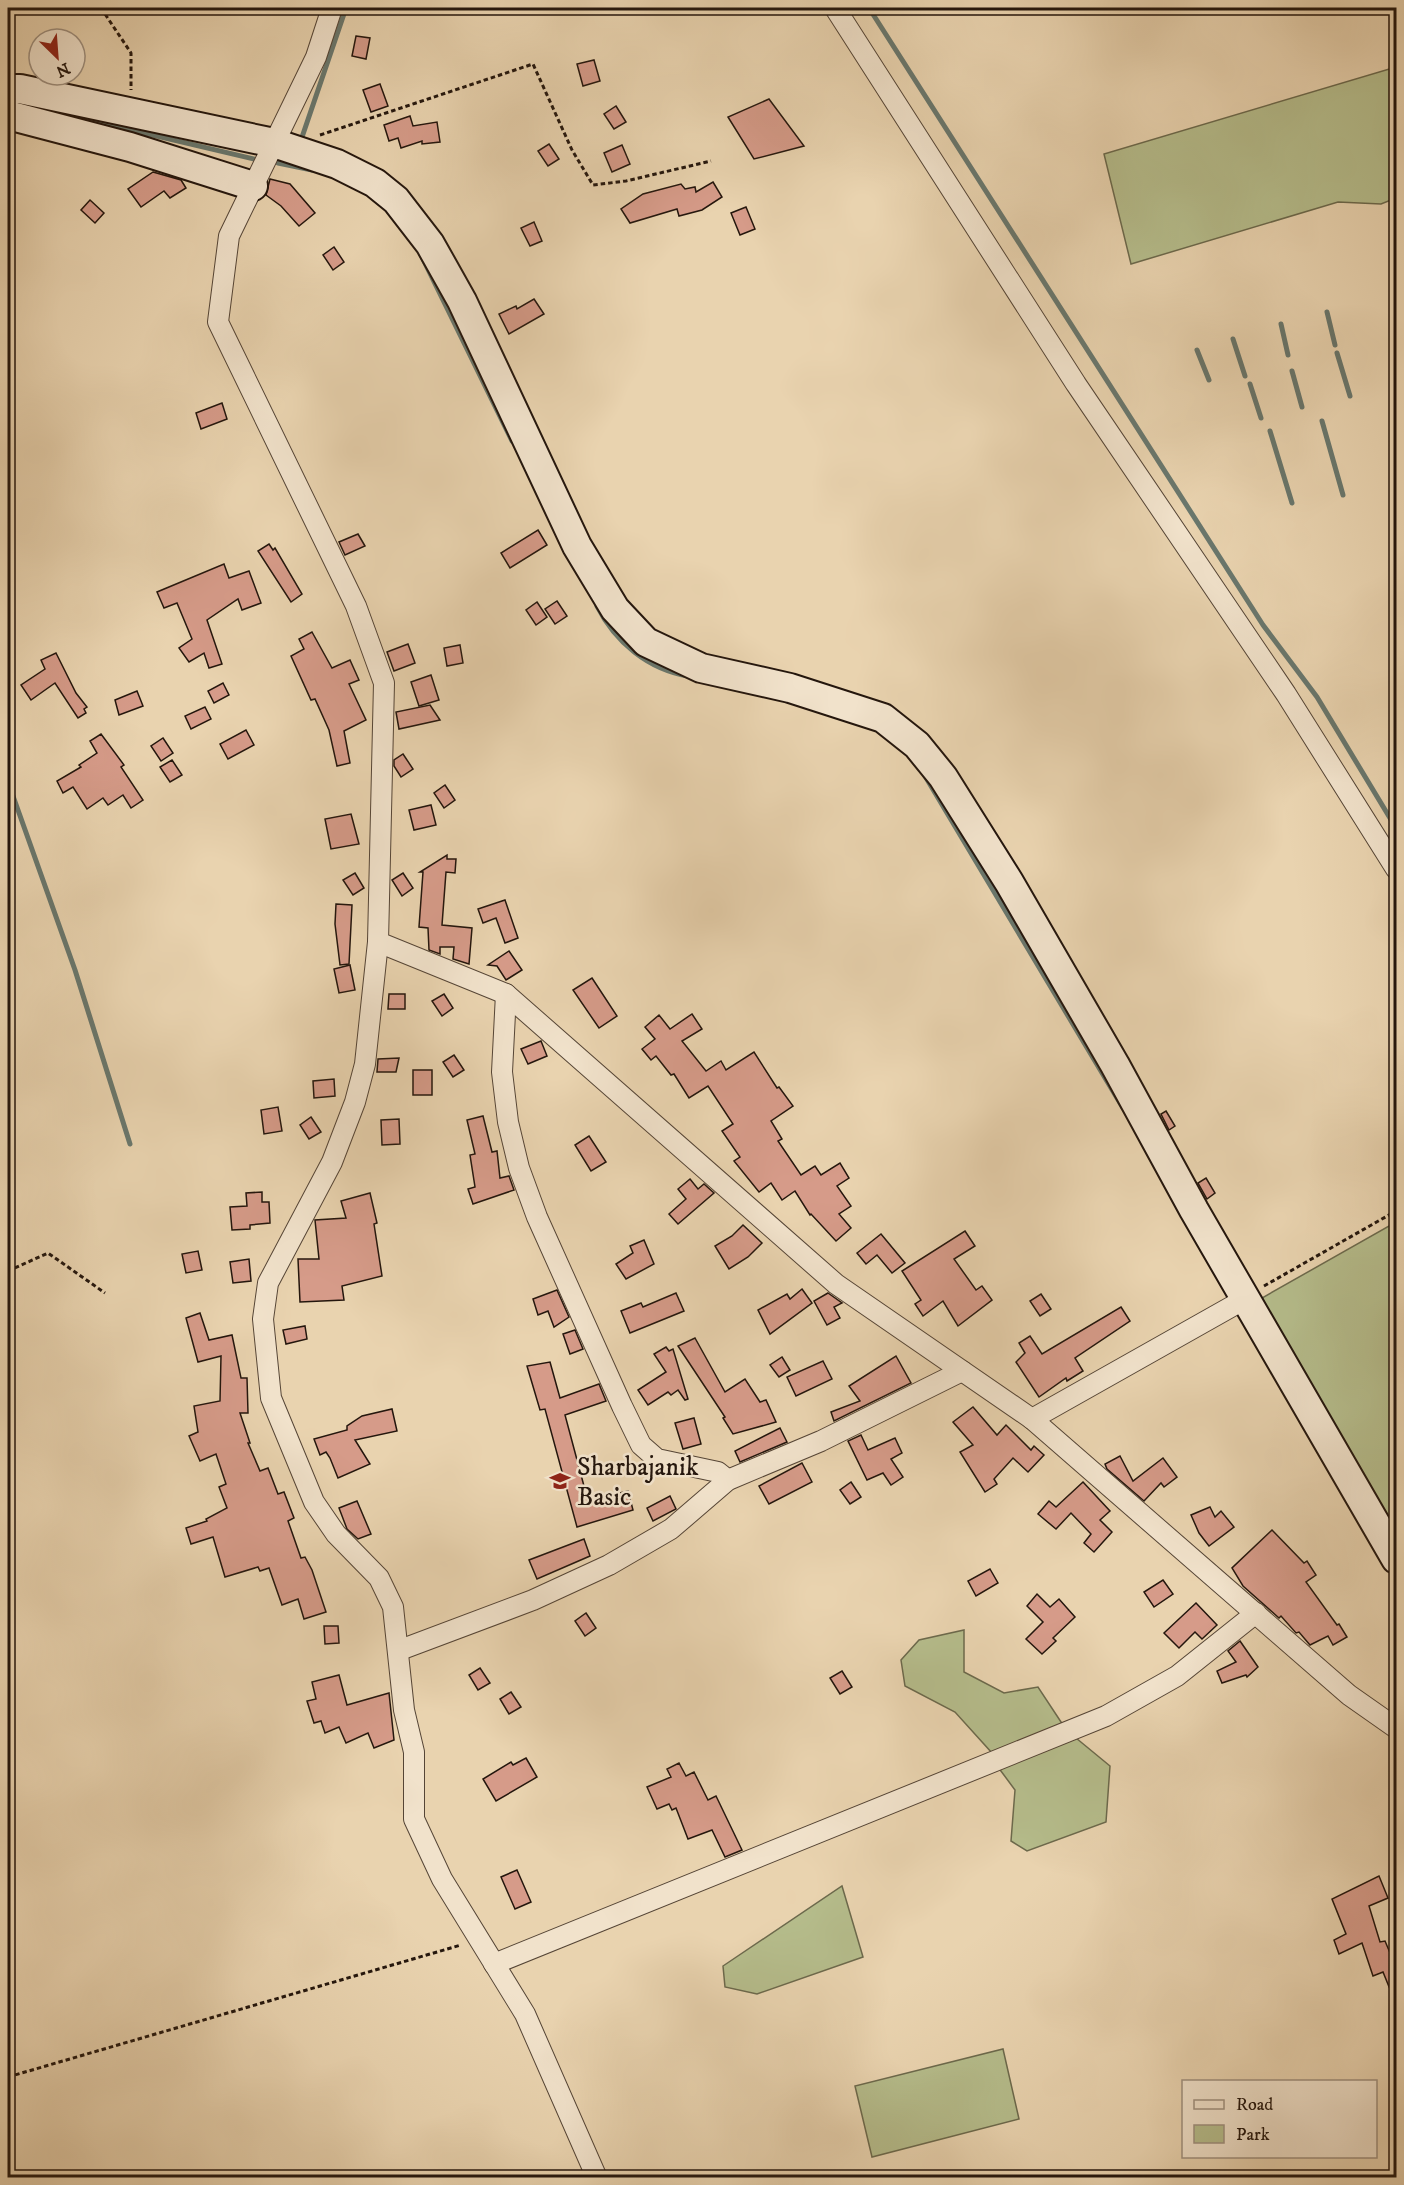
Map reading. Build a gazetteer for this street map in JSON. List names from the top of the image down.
{
  "places": {
    "school or university": ["Sharbajanik Basic"]
  },
  "legend": ["Road", "Park"],
  "north": "bottom right"
}
